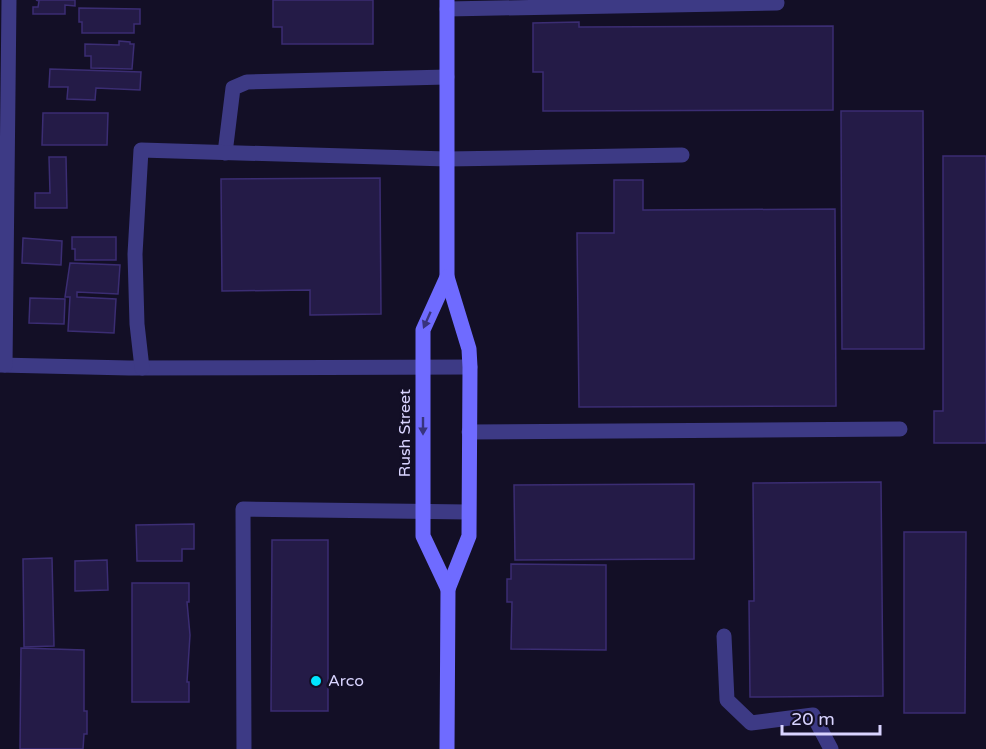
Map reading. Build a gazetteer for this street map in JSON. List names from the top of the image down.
{
  "streets": {
    "street": ["Rush Street"]
  },
  "places": ["Arco"],
  "scale_bar": "20 m"
}
